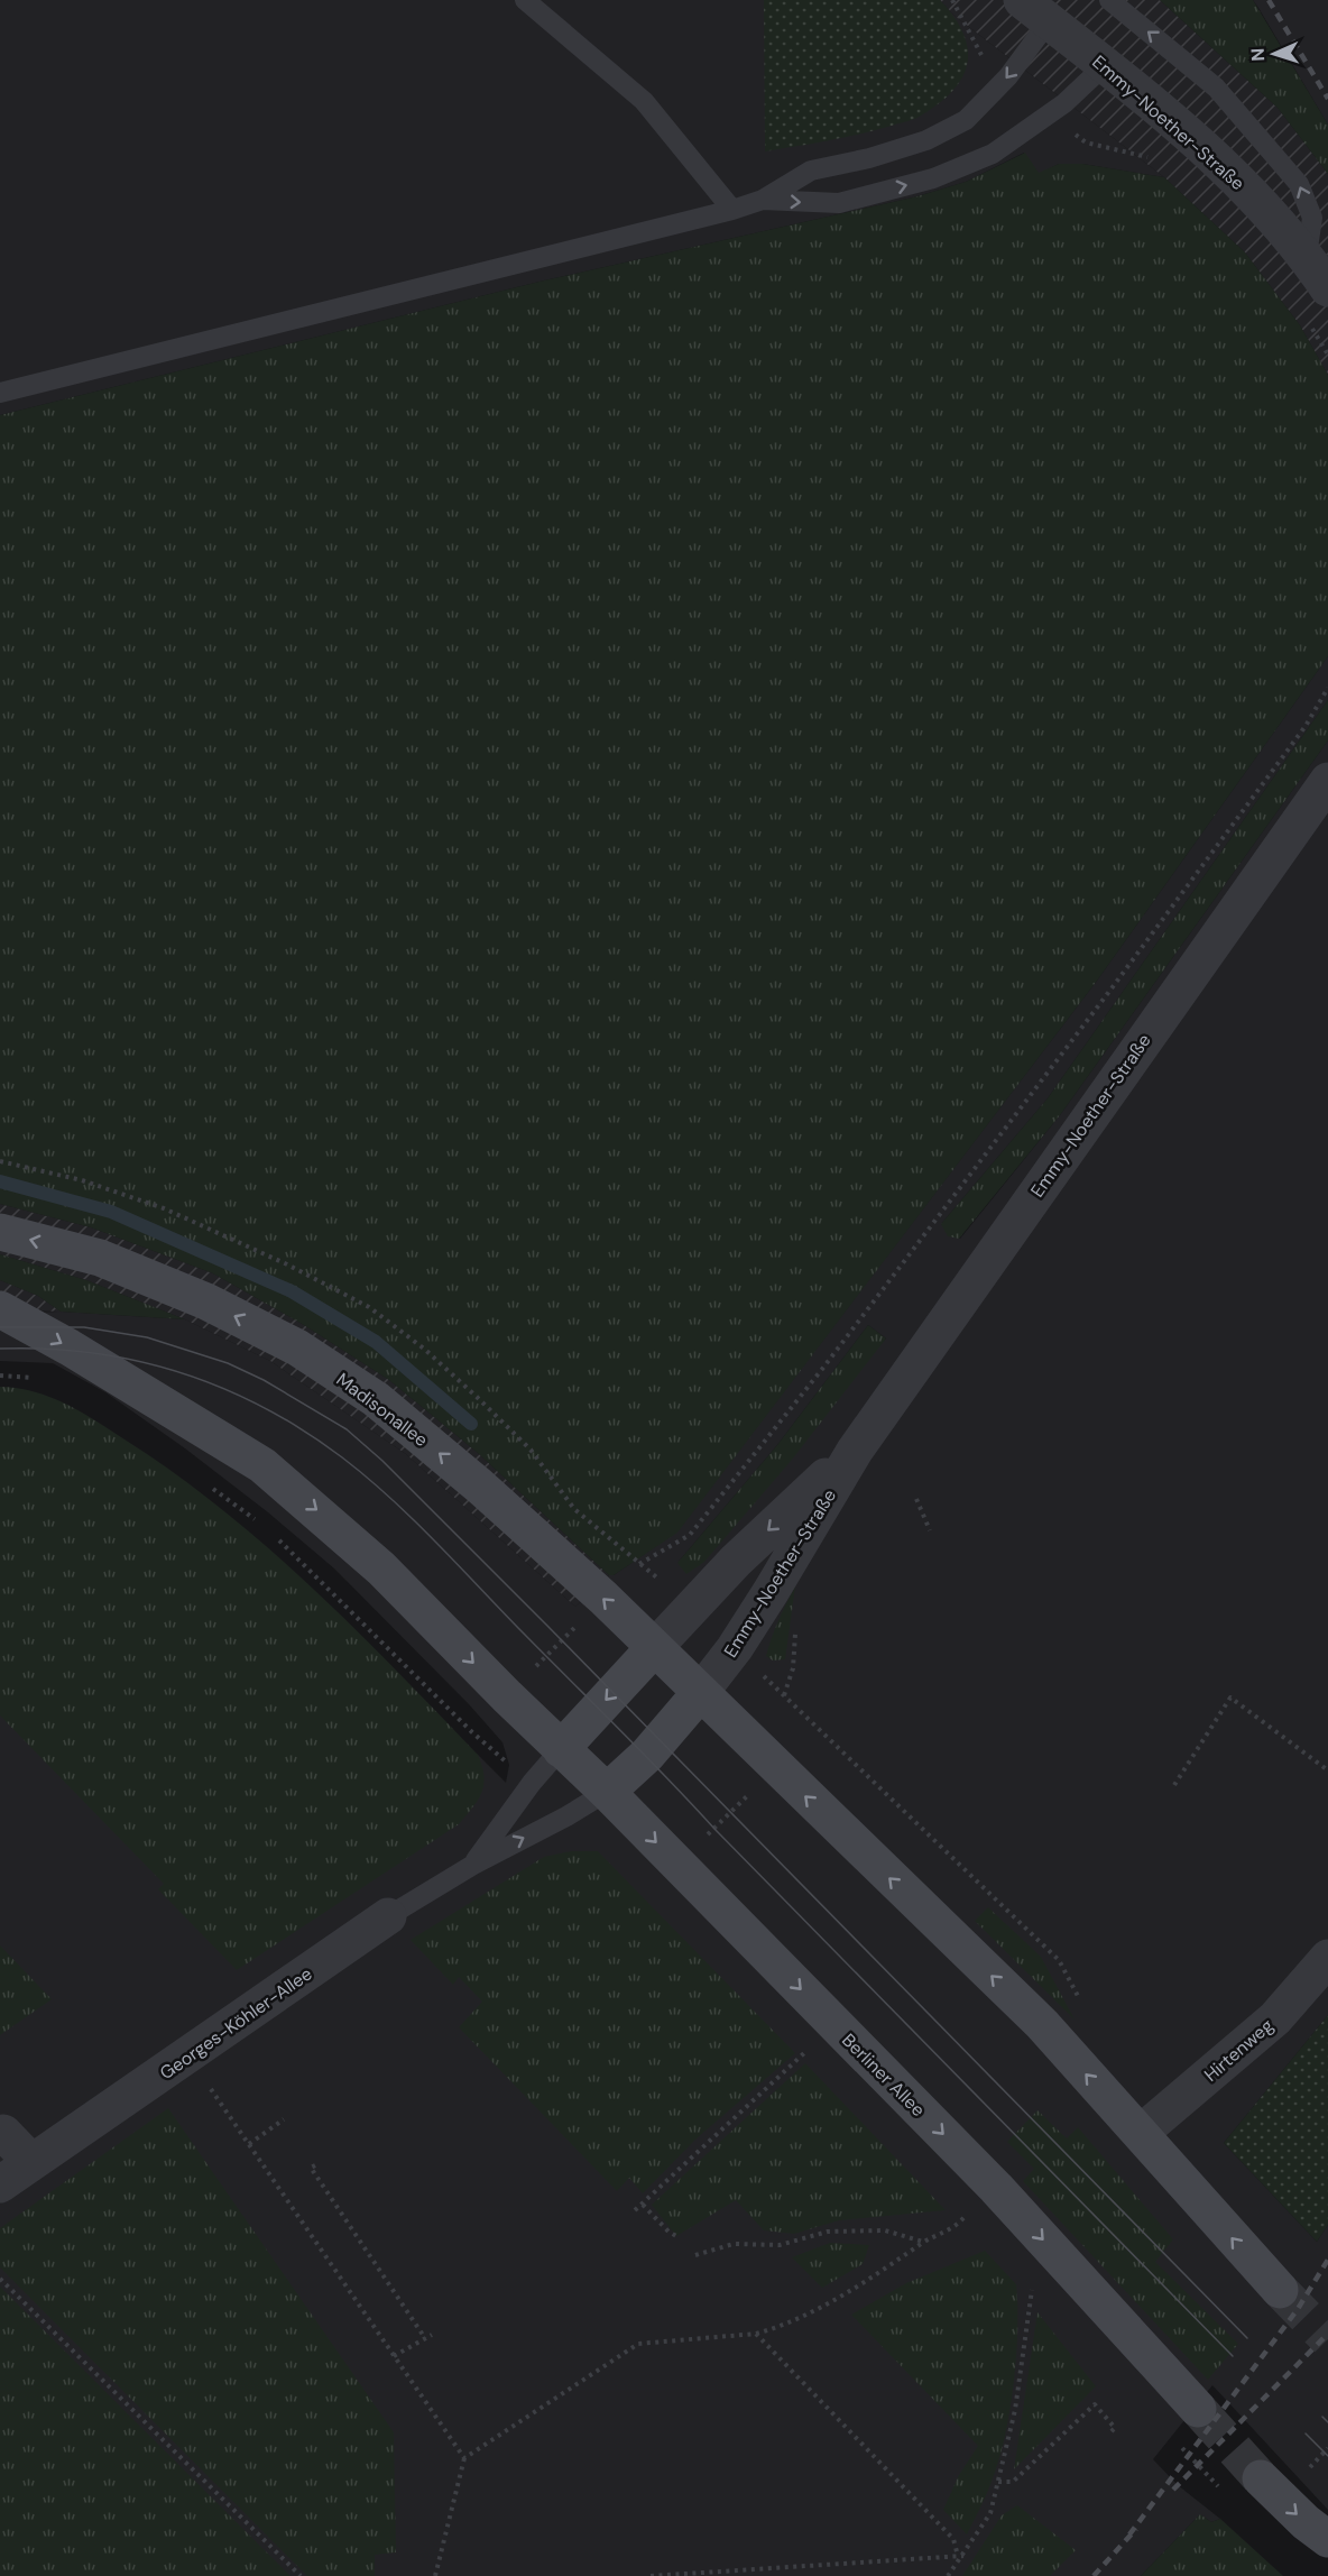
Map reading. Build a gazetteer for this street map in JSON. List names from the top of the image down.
{
  "streets": {
    "main road": ["Madisonallee", "Berliner Allee"],
    "street": ["Emmy-Noether-Straße", "Georges-Köhler-Allee", "Hirtenweg"]
  },
  "crossings": [
    ["Emmy-Noether-Straße", "Madisonallee"],
    ["Georges-Köhler-Allee", "Berliner Allee"]
  ],
  "north": "left"
}
